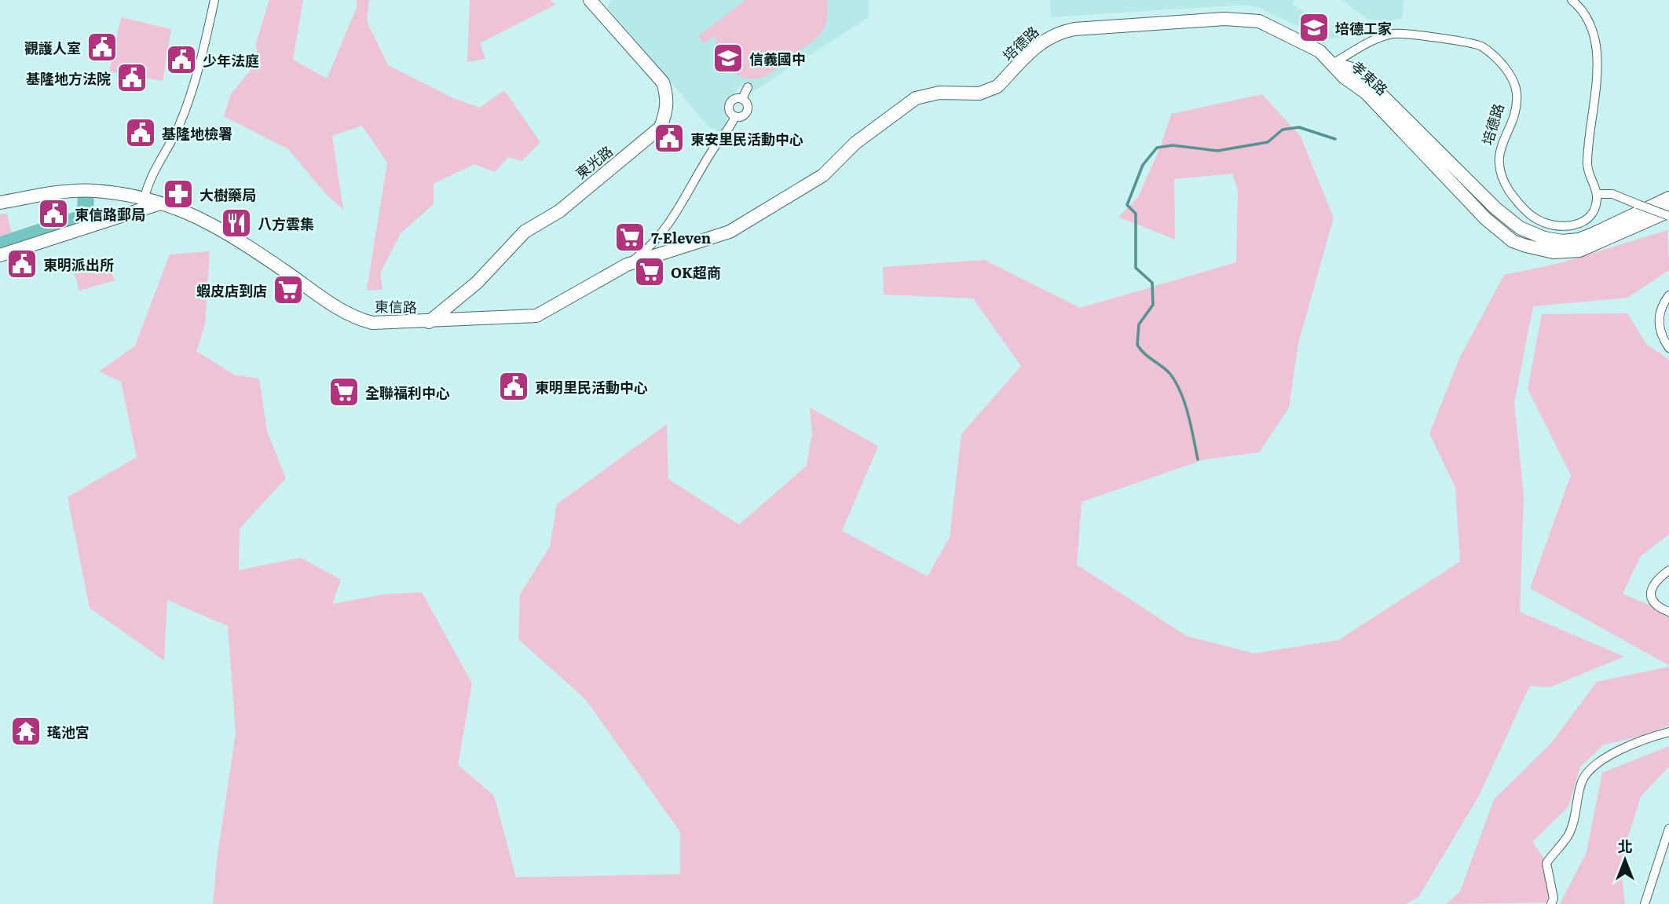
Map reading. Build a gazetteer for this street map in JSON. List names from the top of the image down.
{
  "streets": {
    "main road": [
      "培德路",
      "孝東路",
      "東光路",
      "東信路"
    ]
  },
  "crossings": [
    ["培德路", "孝東路"],
    ["培德路", "東信路"],
    ["東光路", "東信路"]
  ],
  "places": {
    "school or university": ["培德工家", "信義國中"],
    "public building": [
      "觀護人室",
      "少年法庭",
      "基隆地方法院",
      "基隆地檢署",
      "東安里民活動中心",
      "東信路郵局",
      "東明派出所",
      "東明里民活動中心"
    ],
    "pharmacy": ["大樹藥局"],
    "restaurant": ["八方雲集"],
    "supermarket": [
      "7-Eleven",
      "OK超商",
      "蝦皮店到店",
      "全聯福利中心"
    ],
    "temple": ["瑤池宮"]
  },
  "north": "top"
}
